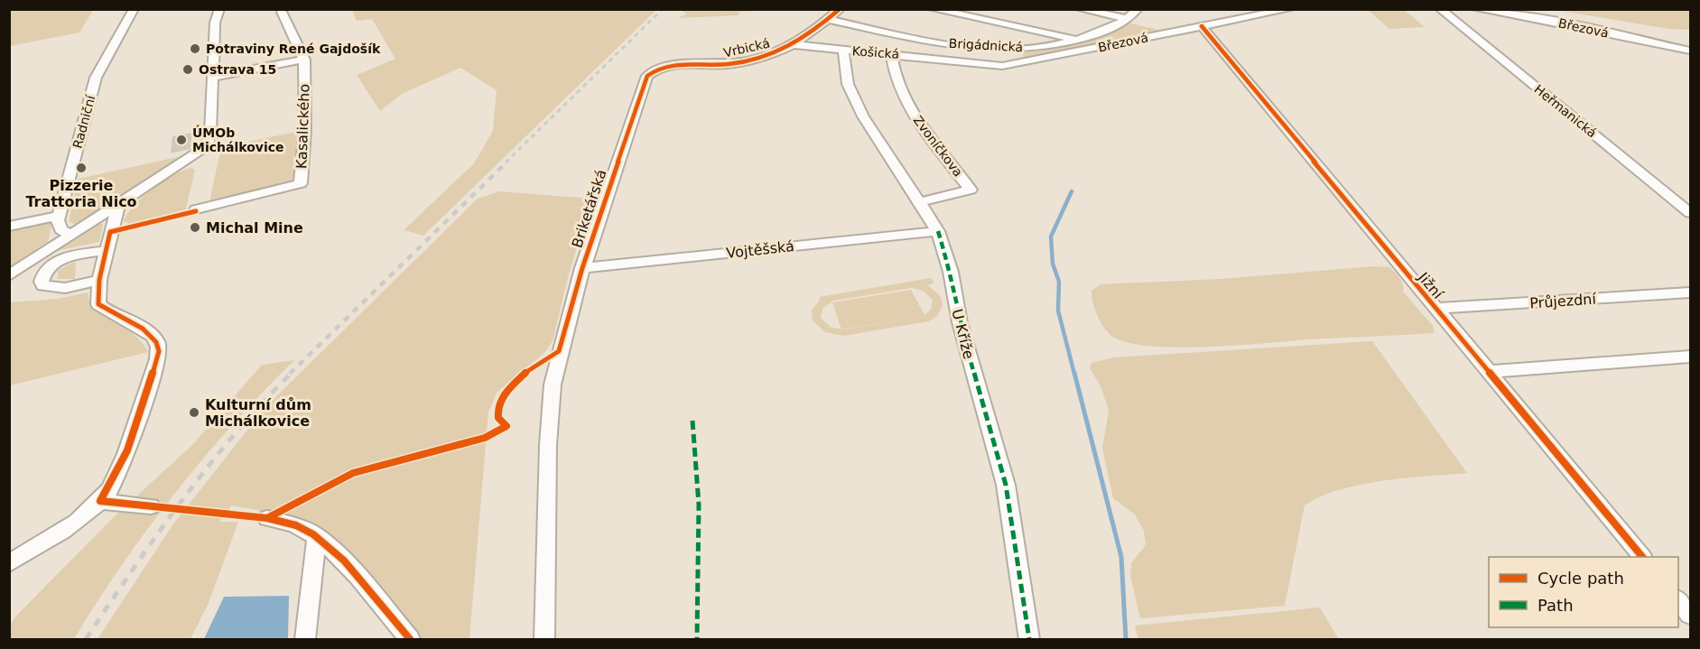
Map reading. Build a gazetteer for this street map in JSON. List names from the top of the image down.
{
  "streets": {
    "street": [
      "Březová",
      "Brigádnická",
      "Vrbická",
      "Košická",
      "Heřmanická",
      "Radniční",
      "Kasalického",
      "Zvoníčkova",
      "Briketářská",
      "Vojtěšská",
      "Jižní",
      "Průjezdní",
      "U Kříže"
    ]
  },
  "crossings": [
    ["Březová", "Košická"],
    ["Březová", "Jižní"],
    ["Brigádnická", "Vrbická"],
    ["Vrbická", "Košická"],
    ["Vrbická", "Briketářská"],
    ["Košická", "Zvoníčkova"],
    ["Košická", "U Kříže"],
    ["Zvoníčkova", "U Kříže"],
    ["Briketářská", "Vojtěšská"],
    ["Vojtěšská", "U Kříže"],
    ["Jižní", "Průjezdní"]
  ],
  "places": [
    "Potraviny René Gajdošík",
    "Ostrava 15",
    "ÚMOb Michálkovice",
    "Pizzerie Trattoria Nico",
    "Michal Mine",
    "Kulturní dům Michálkovice"
  ],
  "legend": ["Cycle path", "Path"]
}
